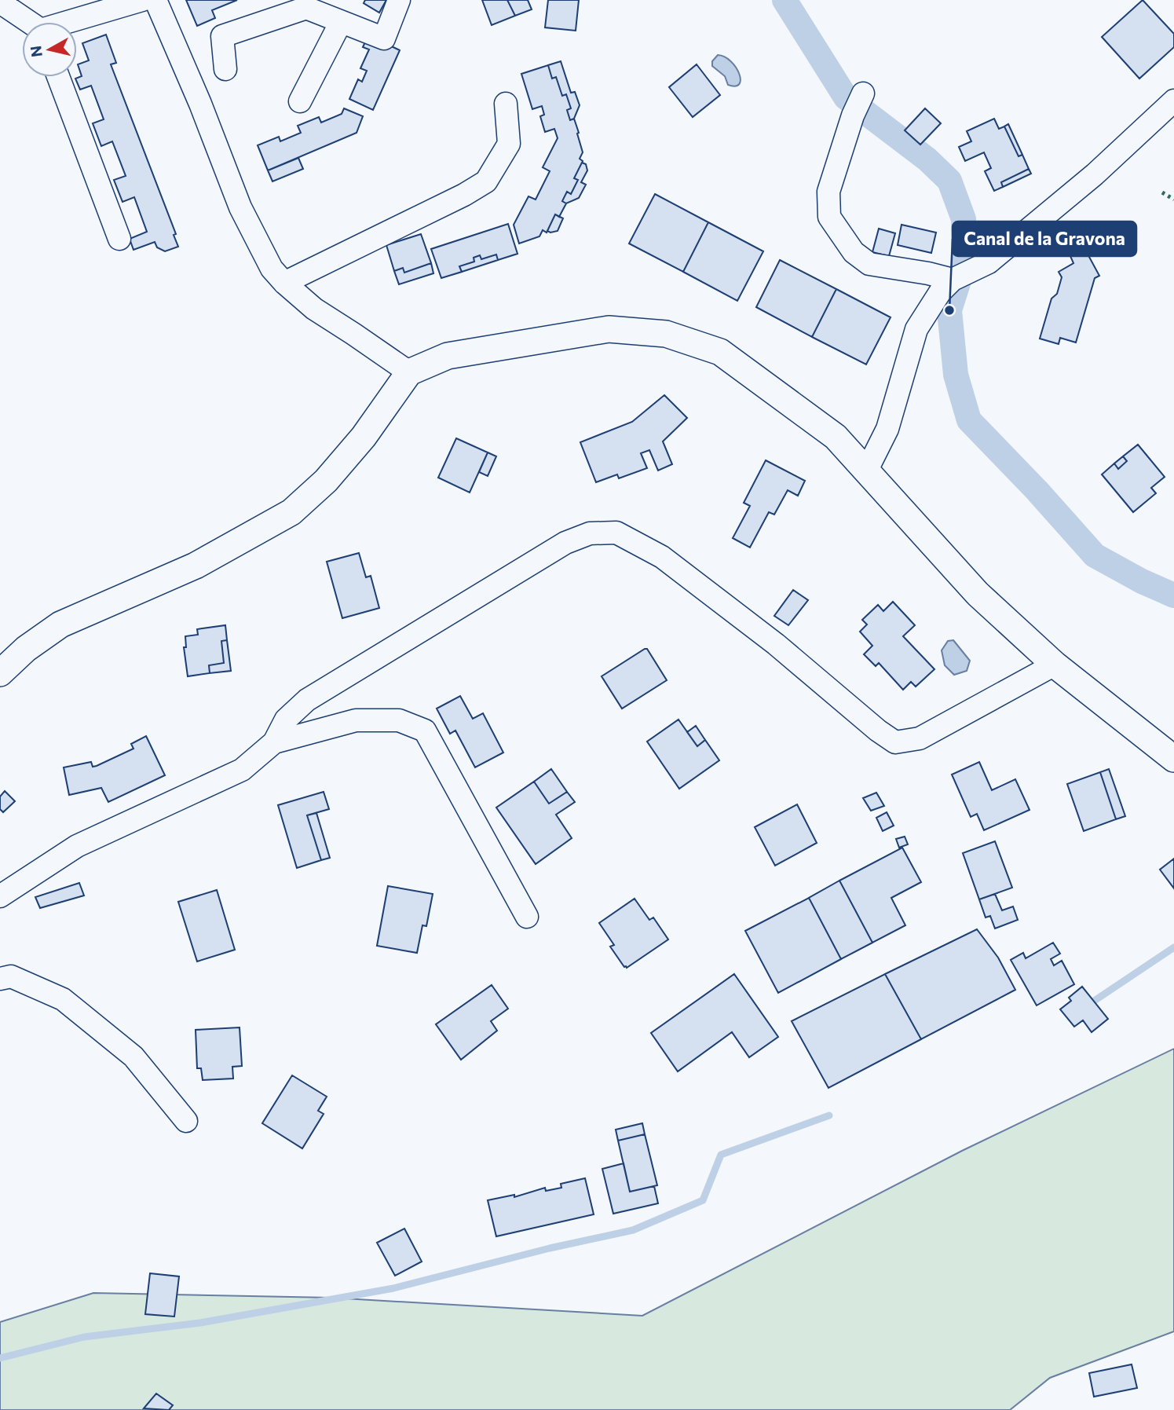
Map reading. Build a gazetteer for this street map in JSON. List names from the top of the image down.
{
  "places": ["Canal de la Gravona"],
  "north": "left"
}
